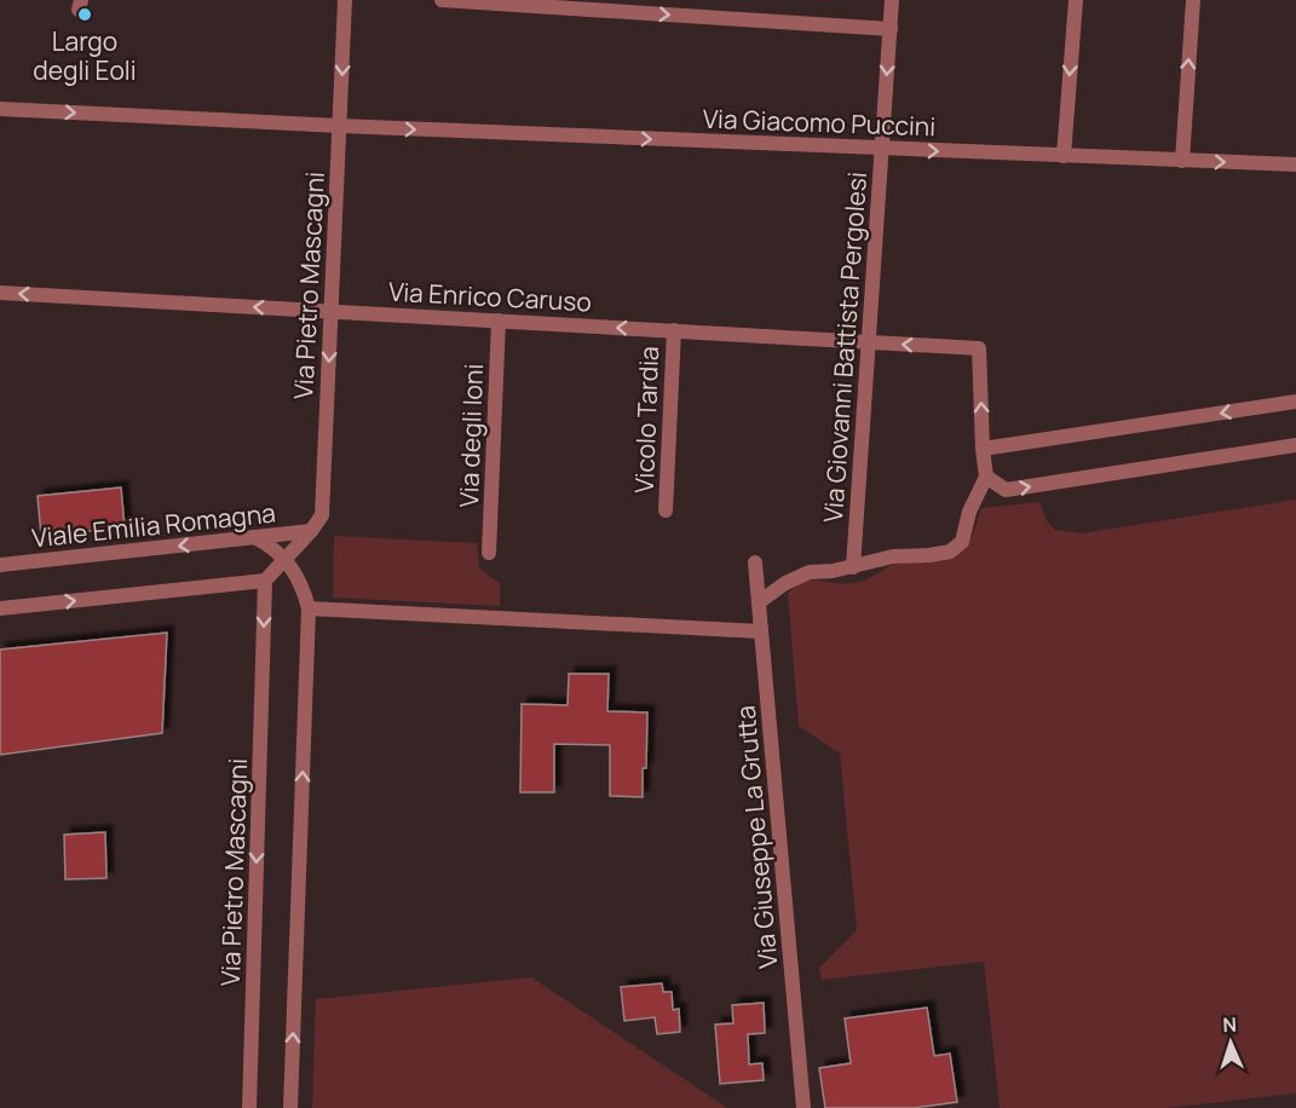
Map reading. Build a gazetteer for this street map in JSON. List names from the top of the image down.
{
  "streets": {
    "street": [
      "Via Giacomo Puccini",
      "Via Pietro Mascagni",
      "Via Enrico Caruso",
      "Via Giovanni Battista Pergolesi",
      "Vicolo Tardia",
      "Via degli Ioni",
      "Viale Emilia Romagna",
      "Via Giuseppe La Grutta"
    ]
  },
  "crossings": [
    ["Via Giacomo Puccini", "Via Pietro Mascagni"],
    ["Via Giacomo Puccini", "Via Giovanni Battista Pergolesi"],
    ["Via Pietro Mascagni", "Via Enrico Caruso"],
    ["Via Pietro Mascagni", "Viale Emilia Romagna"],
    ["Via Enrico Caruso", "Via Giovanni Battista Pergolesi"],
    ["Via Enrico Caruso", "Vicolo Tardia"],
    ["Via Enrico Caruso", "Via degli Ioni"]
  ],
  "one_way": ["Via Giacomo Puccini", "Via Enrico Caruso"],
  "places": ["Largo degli Eoli"],
  "north": "top"
}
